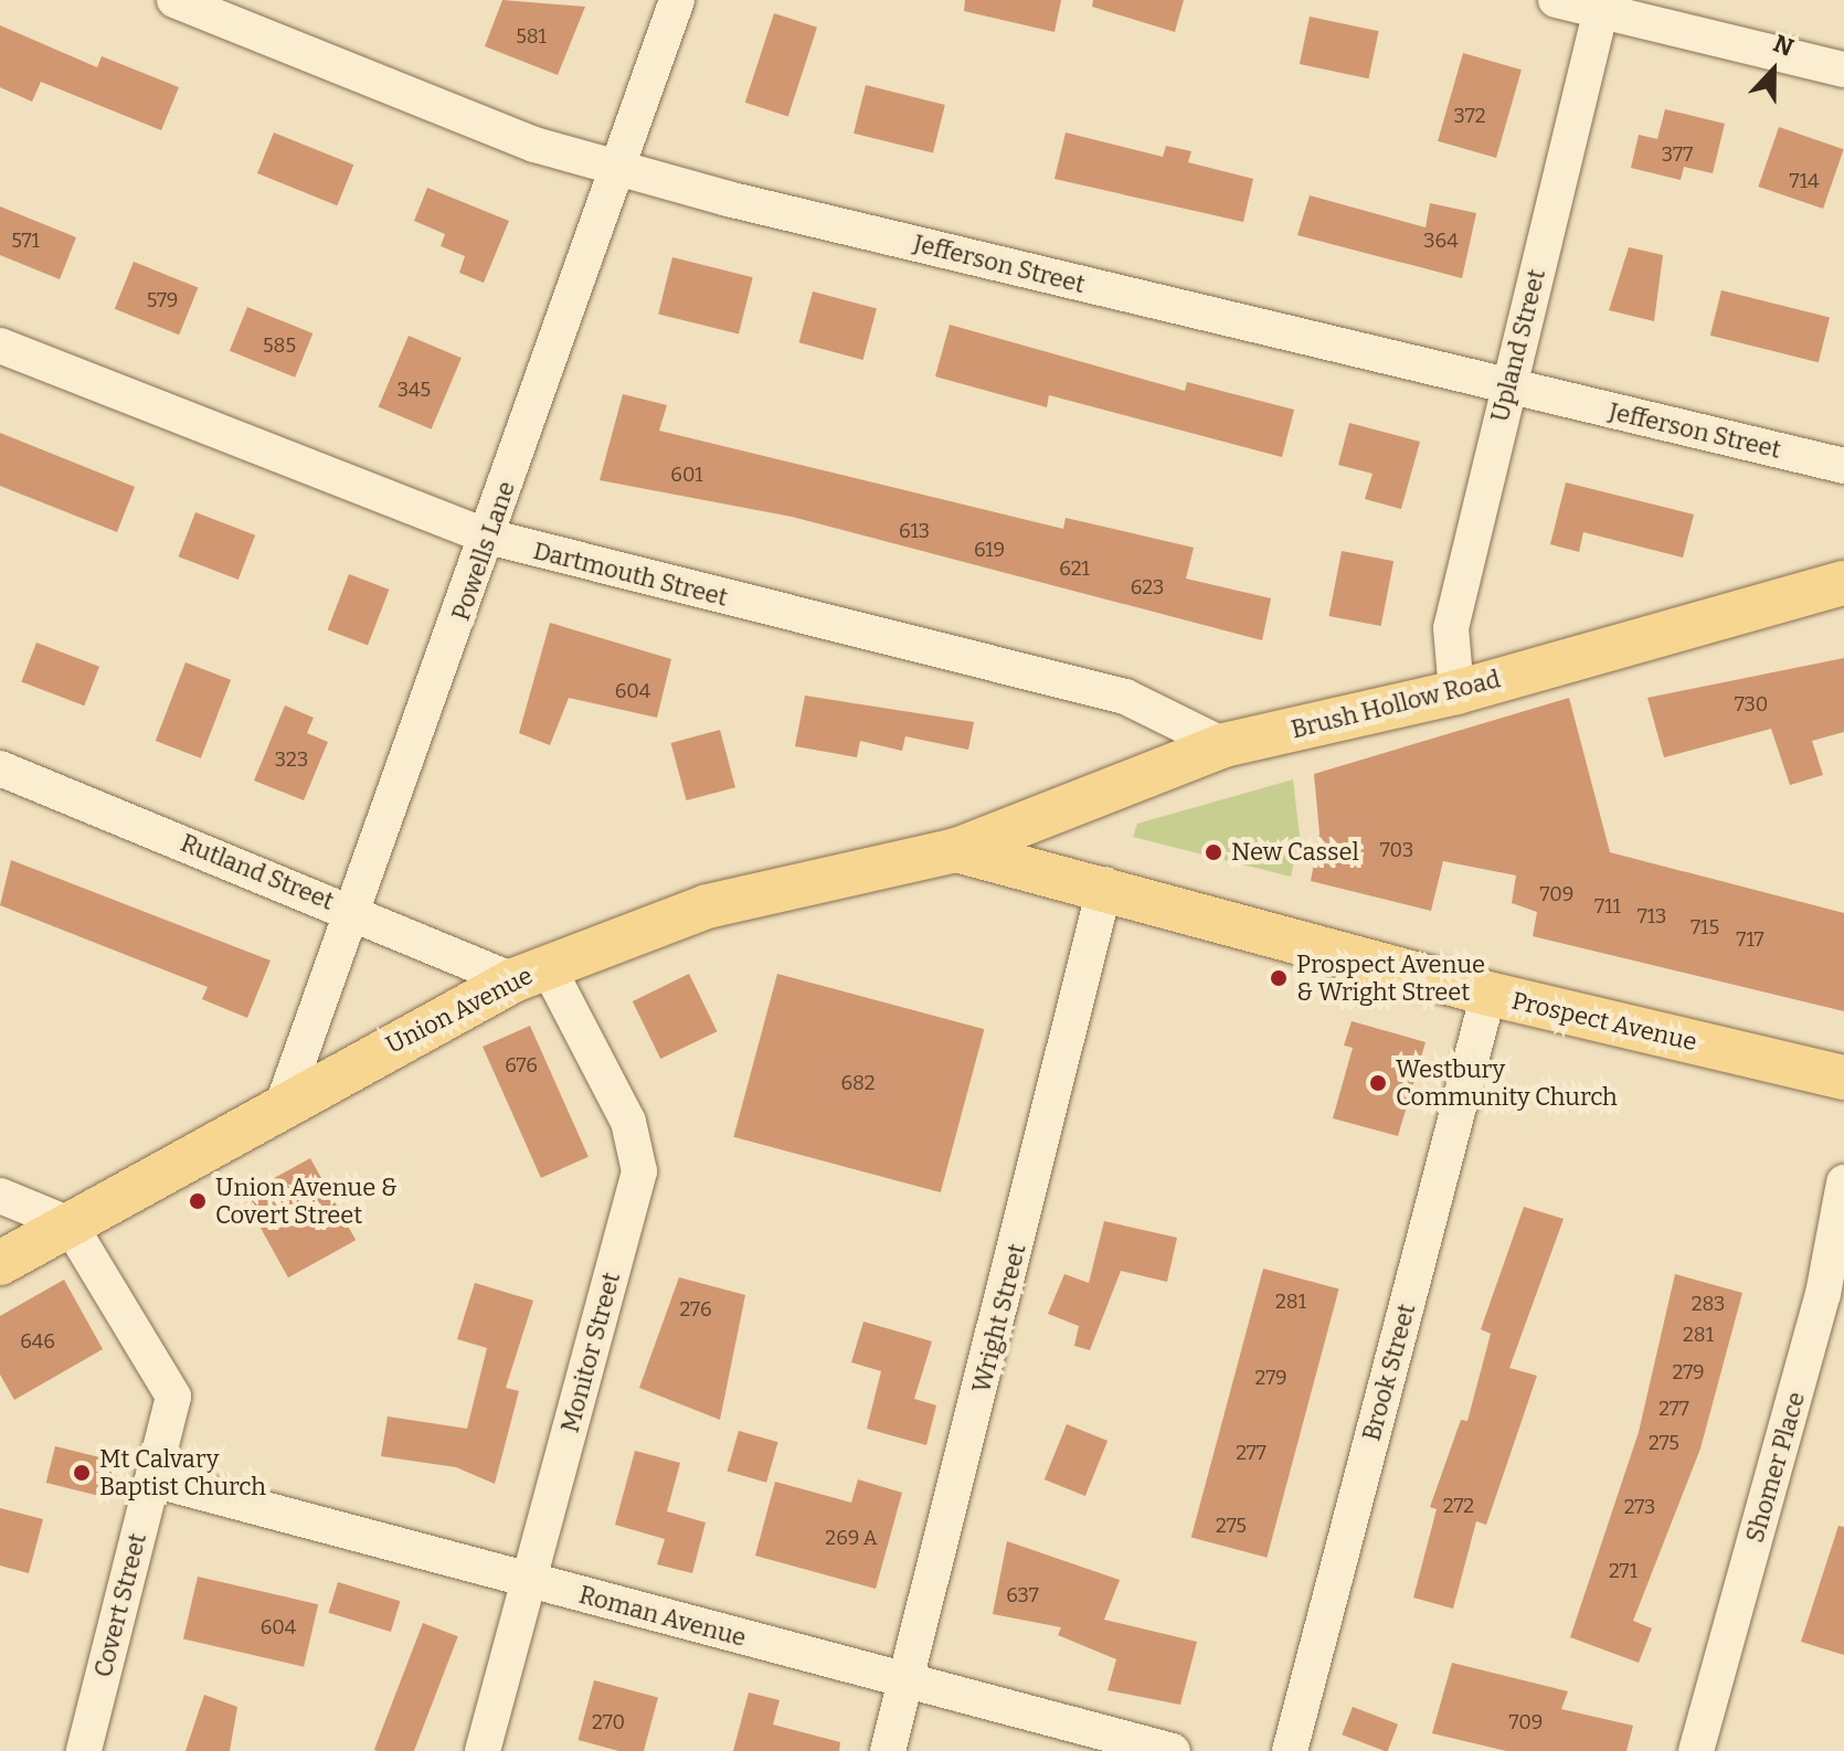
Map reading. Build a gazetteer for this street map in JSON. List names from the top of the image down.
{
  "streets": {
    "main road": ["Brush Hollow Road", "Union Avenue", "Prospect Avenue"],
    "street": [
      "Jefferson Street",
      "Upland Street",
      "Powells Lane",
      "Dartmouth Street",
      "Rutland Street",
      "Wright Street",
      "Monitor Street",
      "Brook Street",
      "Shomer Place",
      "Covert Street",
      "Roman Avenue"
    ]
  },
  "crossings": [
    ["Jefferson Street", "Upland Street"],
    ["Jefferson Street", "Powells Lane"],
    ["Upland Street", "Brush Hollow Road"],
    ["Powells Lane", "Dartmouth Street"],
    ["Powells Lane", "Rutland Street"],
    ["Powells Lane", "Union Avenue"],
    ["Dartmouth Street", "Brush Hollow Road"],
    ["Brush Hollow Road", "Union Avenue"],
    ["Brush Hollow Road", "Prospect Avenue"],
    ["Rutland Street", "Union Avenue"],
    ["Rutland Street", "Monitor Street"],
    ["Union Avenue", "Prospect Avenue"],
    ["Union Avenue", "Monitor Street"],
    ["Union Avenue", "Covert Street"],
    ["Prospect Avenue", "Wright Street"],
    ["Prospect Avenue", "Brook Street"],
    ["Wright Street", "Roman Avenue"],
    ["Monitor Street", "Roman Avenue"],
    ["Covert Street", "Roman Avenue"]
  ],
  "places": [
    "New Cassel",
    "Prospect Avenue & Wright Street",
    "Westbury Community Church",
    "Union Avenue & Covert Street",
    "Mt Calvary Baptist Church"
  ],
  "house_numbers": [
    "581",
    "372",
    "377",
    "714",
    "571",
    "364",
    "579",
    "585",
    "345",
    "601",
    "613",
    "619",
    "621",
    "623",
    "604",
    "730",
    "323",
    "703",
    "709",
    "711",
    "713",
    "715",
    "717",
    "676",
    "682",
    "281",
    "283",
    "276",
    "281",
    "646",
    "279",
    "279",
    "277",
    "275",
    "277",
    "272",
    "273",
    "275",
    "269 A",
    "271",
    "637",
    "604",
    "270",
    "709"
  ],
  "north": "top"
}
